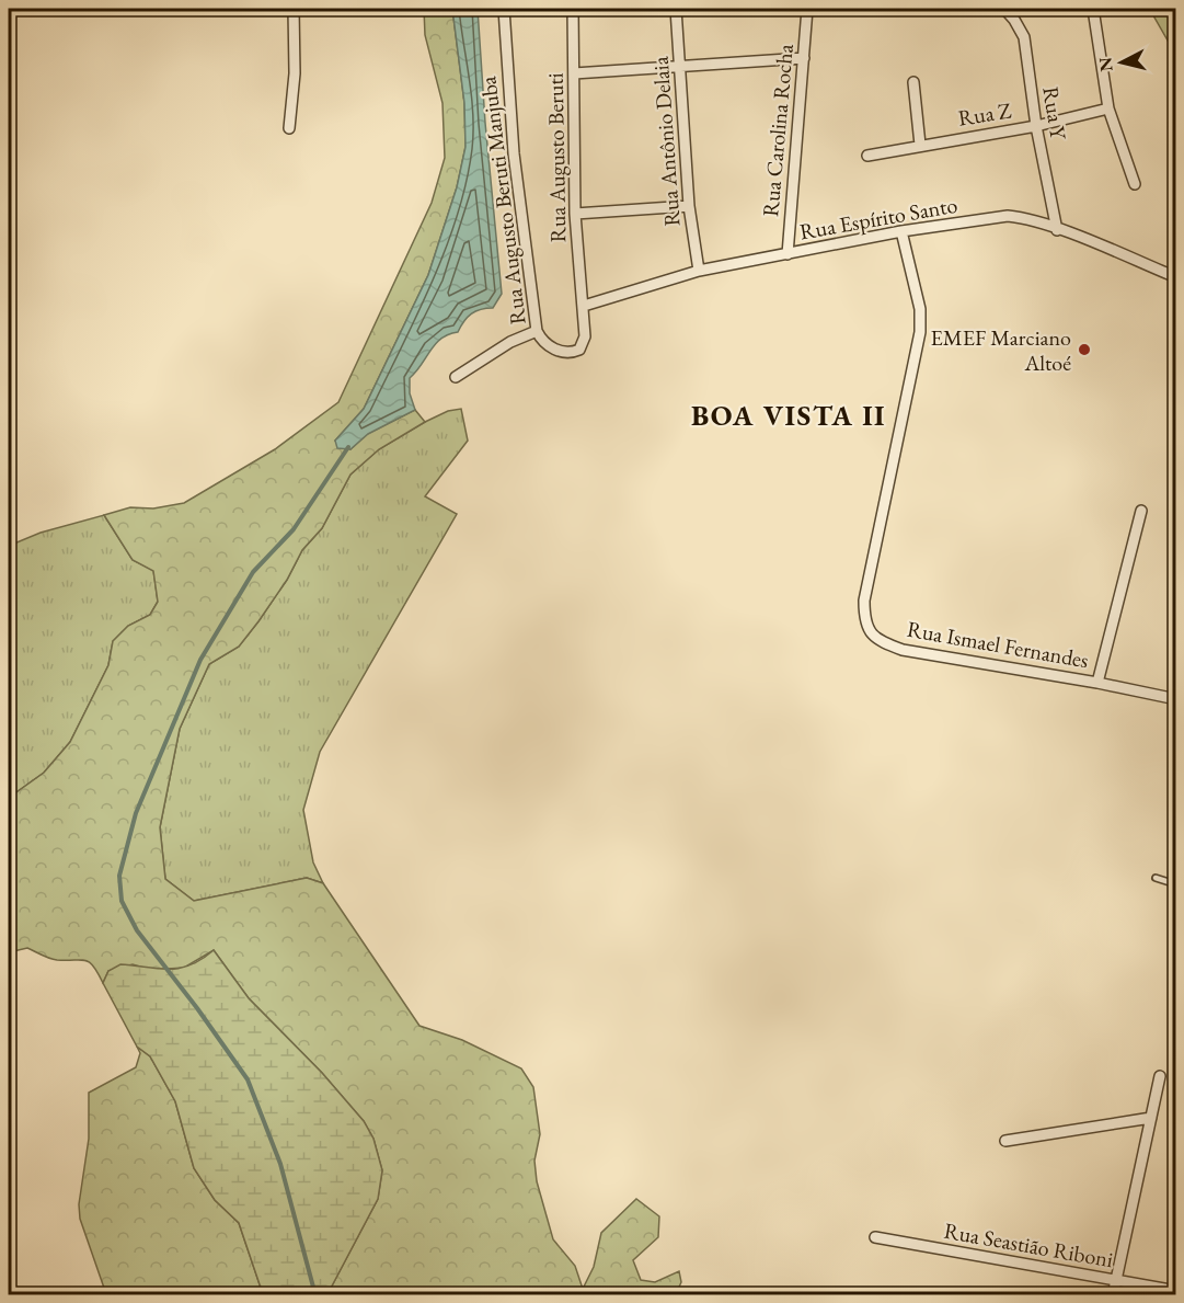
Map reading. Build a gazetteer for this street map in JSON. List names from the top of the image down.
{
  "streets": {
    "street": [
      "Rua Y",
      "Rua Z",
      "Rua Carolina Rocha",
      "Rua Antônio Delaia",
      "Rua Augusto Beruti",
      "Rua Augusto Beruti Manjuba",
      "Rua Espírito Santo",
      "Rua Ismael Fernandes",
      "Rua Seastião Riboni"
    ]
  },
  "crossings": [
    ["Rua Y", "Rua Z"],
    ["Rua Y", "Rua Espírito Santo"],
    ["Rua Carolina Rocha", "Rua Espírito Santo"],
    ["Rua Antônio Delaia", "Rua Espírito Santo"],
    ["Rua Augusto Beruti", "Rua Augusto Beruti Manjuba"],
    ["Rua Augusto Beruti", "Rua Espírito Santo"],
    ["Rua Augusto Beruti Manjuba", "Rua Espírito Santo"],
    ["Rua Espírito Santo", "Rua Ismael Fernandes"]
  ],
  "districts": ["BOA VISTA II"],
  "places": ["EMEF Marciano Altoé"],
  "north": "left"
}
